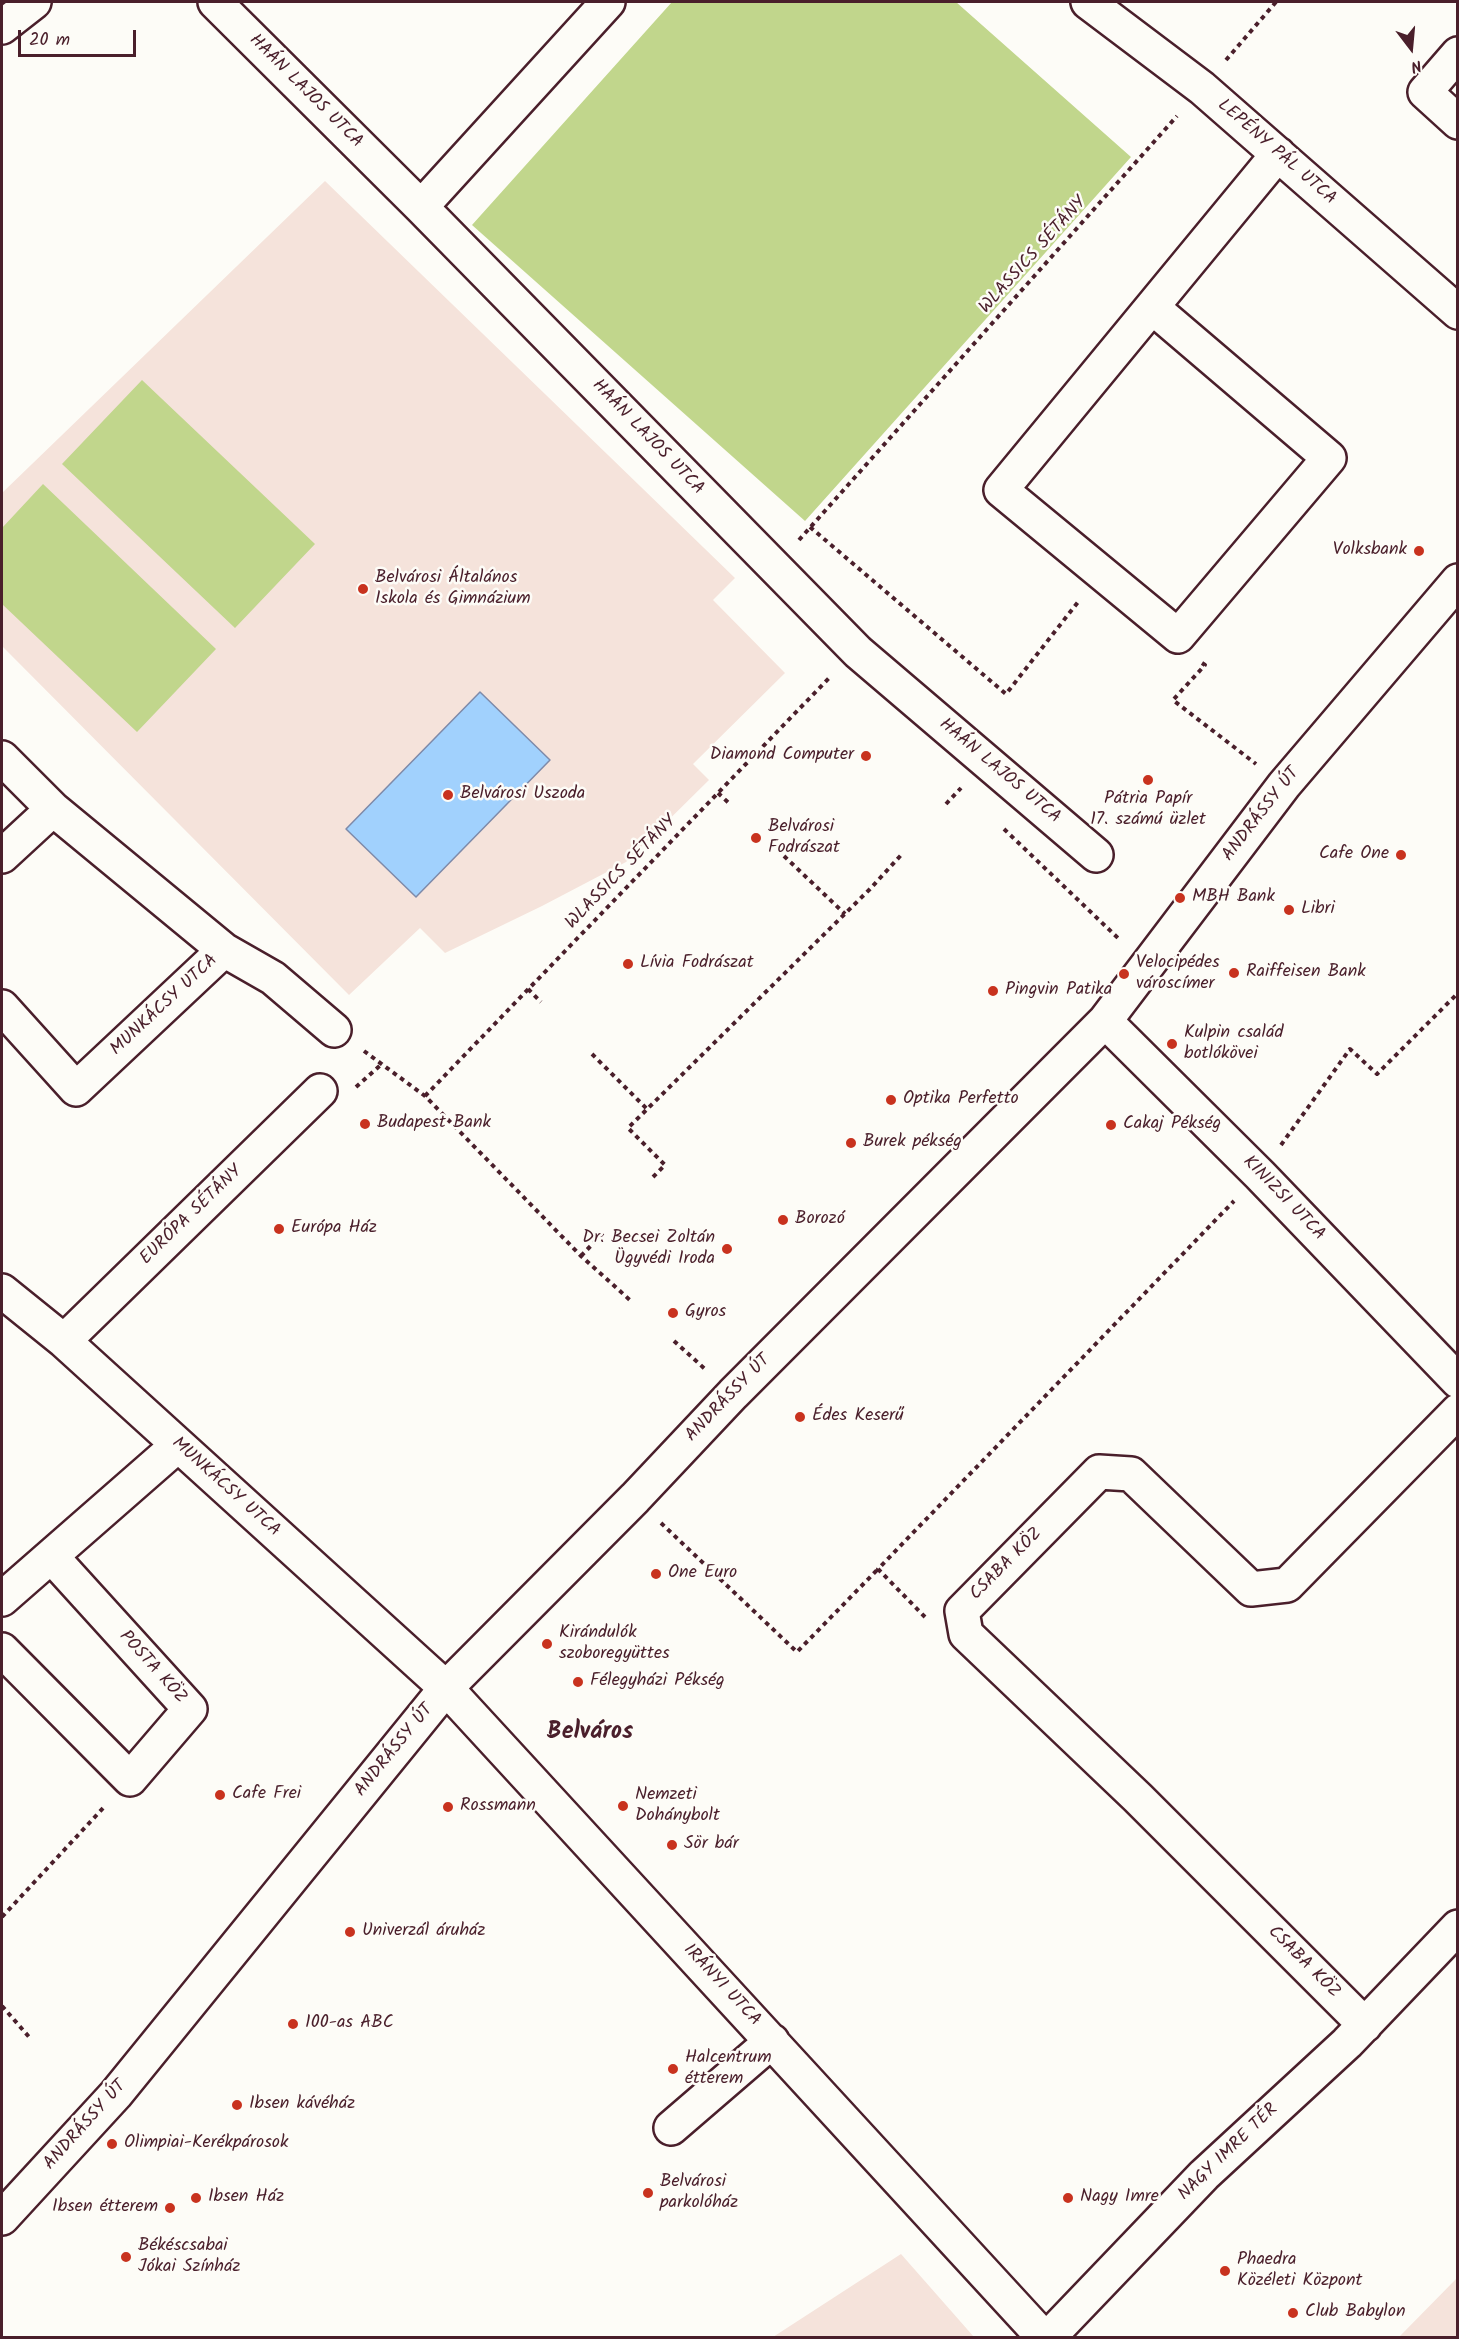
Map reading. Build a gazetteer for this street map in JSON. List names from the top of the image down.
{
  "streets": {
    "street": [
      "HAÁN LAJOS UTCA",
      "LEPÉNY PÁL UTCA",
      "ANDRÁSSY ÚT",
      "MUNKÁCSY UTCA",
      "KINIZSI UTCA",
      "EURÓPA SÉTÁNY",
      "CSABA KÖZ",
      "POSTA KÖZ",
      "IRÁNYI UTCA",
      "NAGY IMRE TÉR"
    ],
    "path": ["WLASSICS SÉTÁNY"]
  },
  "crossings": [
    ["LEPÉNY PÁL UTCA", "WLASSICS SÉTÁNY"],
    ["ANDRÁSSY ÚT", "MUNKÁCSY UTCA"],
    ["ANDRÁSSY ÚT", "KINIZSI UTCA"],
    ["ANDRÁSSY ÚT", "IRÁNYI UTCA"],
    ["MUNKÁCSY UTCA", "EURÓPA SÉTÁNY"],
    ["MUNKÁCSY UTCA", "IRÁNYI UTCA"],
    ["CSABA KÖZ", "NAGY IMRE TÉR"],
    ["IRÁNYI UTCA", "NAGY IMRE TÉR"]
  ],
  "districts": ["Belváros"],
  "places": [
    "Volksbank",
    "Belvárosi Általános Iskola és Gimnázium",
    "Diamond Computer",
    "Pátria Papír 17. számú üzlet",
    "Belvárosi Uszoda",
    "Belvárosi Fodrászat",
    "Cafe One",
    "MBH Bank",
    "Libri",
    "Lívia Fodrászat",
    "Raiffeisen Bank",
    "Velocipédes városcímer",
    "Pingvin Patika",
    "Kulpin család botlókövei",
    "Optika Perfetto",
    "Budapest Bank",
    "Cakaj Pékség",
    "Burek pékség",
    "Borozó",
    "Európa Ház",
    "Dr. Becsei Zoltán Ügyvédi Iroda",
    "Gyros",
    "Édes Keserű",
    "One Euro",
    "Kirándulók szoboregyüttes",
    "Félegyházi Pékség",
    "Cafe Frei",
    "Nemzeti Dohánybolt",
    "Rossmann",
    "Sör bár",
    "Univerzál áruház",
    "100-as ABC",
    "Halcentrum étterem",
    "Ibsen kávéház",
    "Olimpiai-Kerékpárosok",
    "Belvárosi parkolóház",
    "Ibsen Ház",
    "Nagy Imre",
    "Ibsen étterem",
    "Békéscsabai Jókai Színház",
    "Phaedra Közéleti Központ",
    "Club Babylon"
  ],
  "scale_bar": "20 m",
  "north": "bottom"
}
